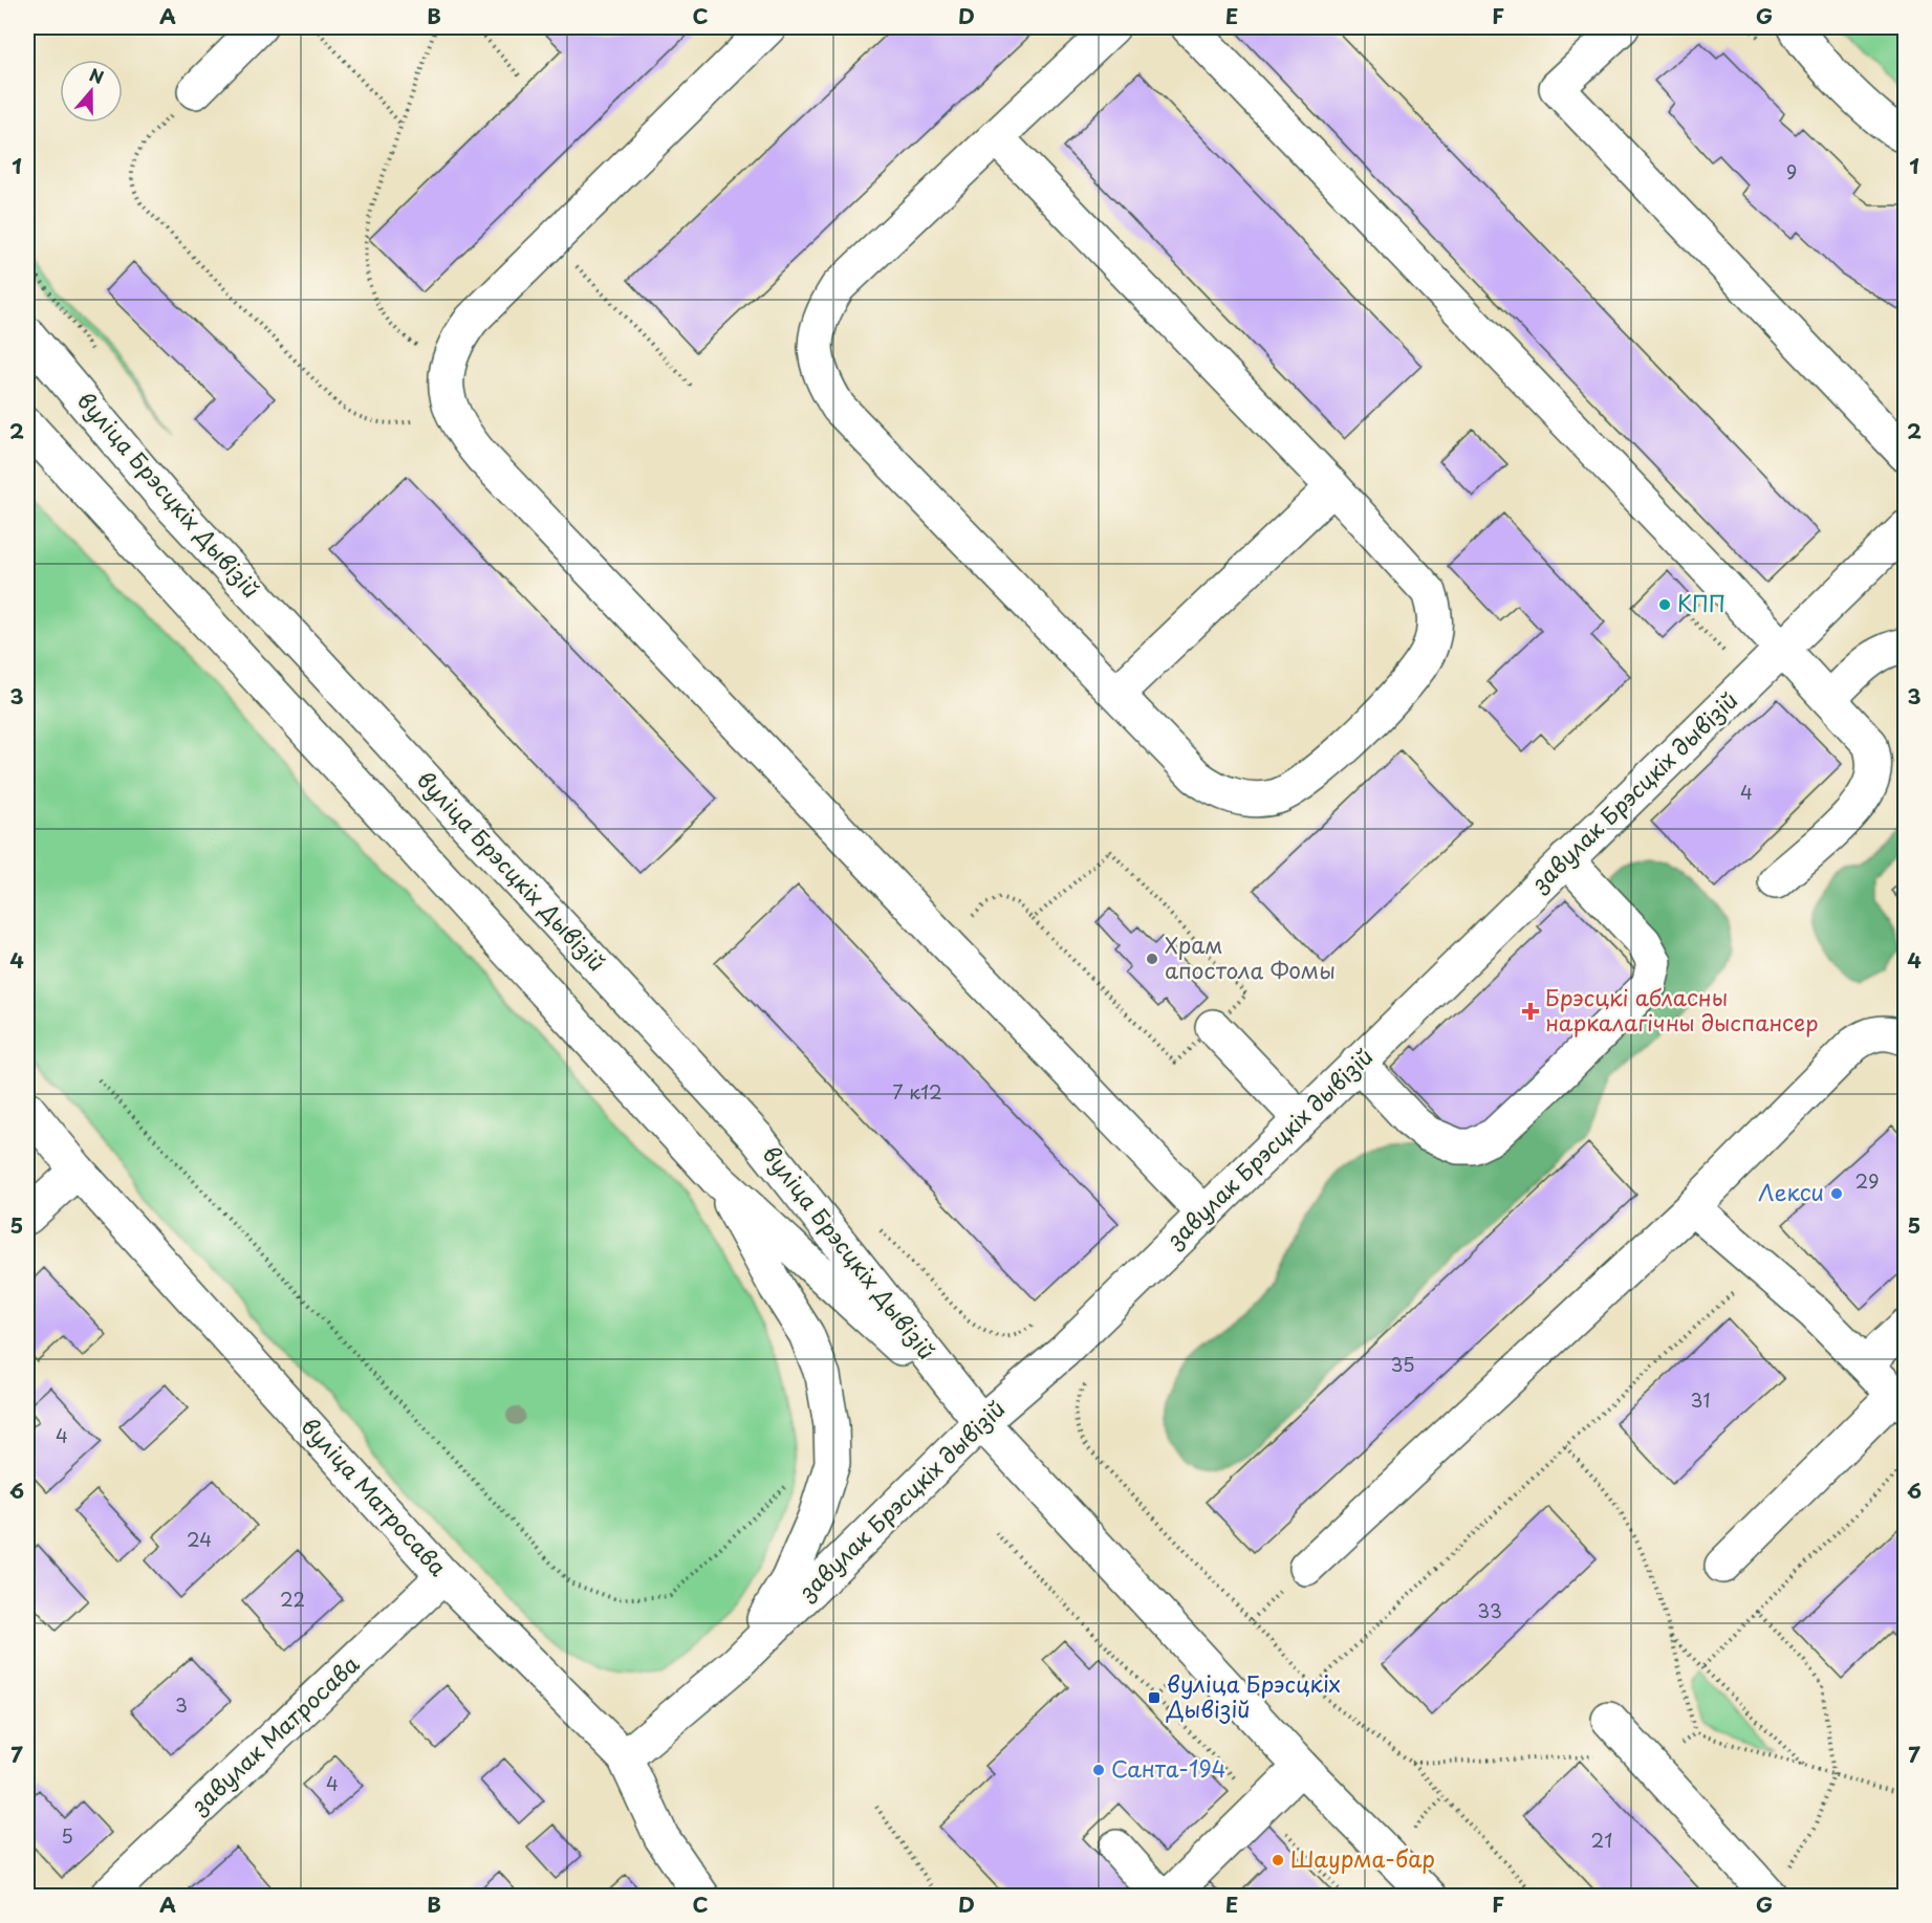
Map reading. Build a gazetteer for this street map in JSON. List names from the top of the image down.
{
  "streets": {
    "main road": [
      "вуліца Брэсцкіх Дывізій",
      "завулак Брэсцкіх дывізій",
      "вуліца Матросава",
      "завулак Матросава"
    ]
  },
  "crossings": [
    ["вуліца Брэсцкіх Дывізій", "завулак Брэсцкіх дывізій"],
    ["завулак Брэсцкіх дывізій", "вуліца Матросава"],
    ["вуліца Матросава", "завулак Матросава"]
  ],
  "places": {
    "other": [
      "КПП",
      "Храм апостола Фомы",
      "Лекси",
      "Санта-194",
      "Шаурма-бар"
    ],
    "health": ["Брэсцкі абласны наркалагічны дыспансер"],
    "transit": ["вуліца Брэсцкіх Дывізій"]
  },
  "house_numbers": [
    "9",
    "4",
    "7 к12",
    "29",
    "35",
    "31",
    "4",
    "24",
    "22",
    "33",
    "3",
    "4",
    "5",
    "21"
  ],
  "north": "top",
  "grid": {
    "columns": [
      "A",
      "B",
      "C",
      "D",
      "E",
      "F",
      "G"
    ],
    "rows": [
      "1",
      "2",
      "3",
      "4",
      "5",
      "6",
      "7"
    ]
  }
}
